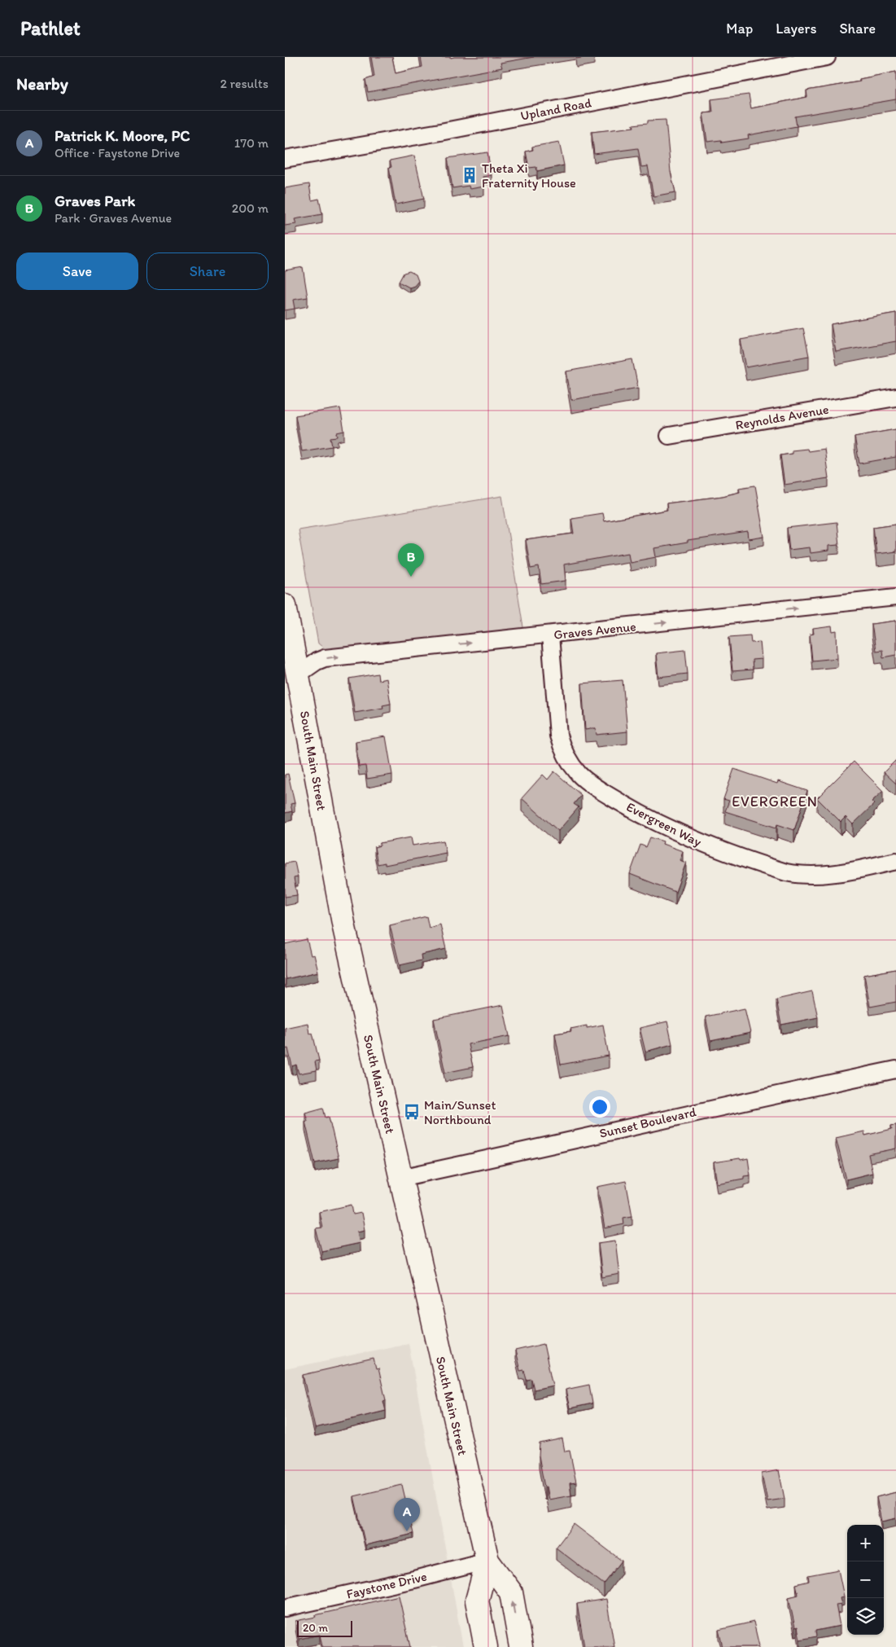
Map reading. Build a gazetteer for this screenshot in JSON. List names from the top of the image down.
{
  "streets": {
    "main road": ["South Main Street"],
    "street": [
      "Upland Road",
      "Reynolds Avenue",
      "Graves Avenue",
      "Evergreen Way",
      "Sunset Boulevard",
      "Faystone Drive"
    ]
  },
  "crossings": [
    ["Graves Avenue", "South Main Street"],
    ["Graves Avenue", "Evergreen Way"],
    ["South Main Street", "Sunset Boulevard"],
    ["South Main Street", "Faystone Drive"]
  ],
  "one_way": ["Graves Avenue"],
  "districts": ["EVERGREEN"],
  "places": {
    "building": ["Theta Xi Fraternity House"],
    "bus stop": ["Main/Sunset Northbound"]
  },
  "scale_bar": "20 m",
  "page": {
    "header": "Pathlet",
    "nav": ["Map", "Layers", "Share"],
    "heading": ["Nearby", "2 results"],
    "list": [
      {
        "mark": "A",
        "name": "Patrick K. Moore, PC",
        "note": "Office · Faystone Drive",
        "value": "170 m"
      },
      {
        "mark": "B",
        "name": "Graves Park",
        "note": "Park · Graves Avenue",
        "value": "200 m"
      }
    ],
    "buttons": ["Save", "Share"],
    "pins": ["B", "A"],
    "map_buttons": ["+", "−"],
    "scale": "20 m"
  }
}
